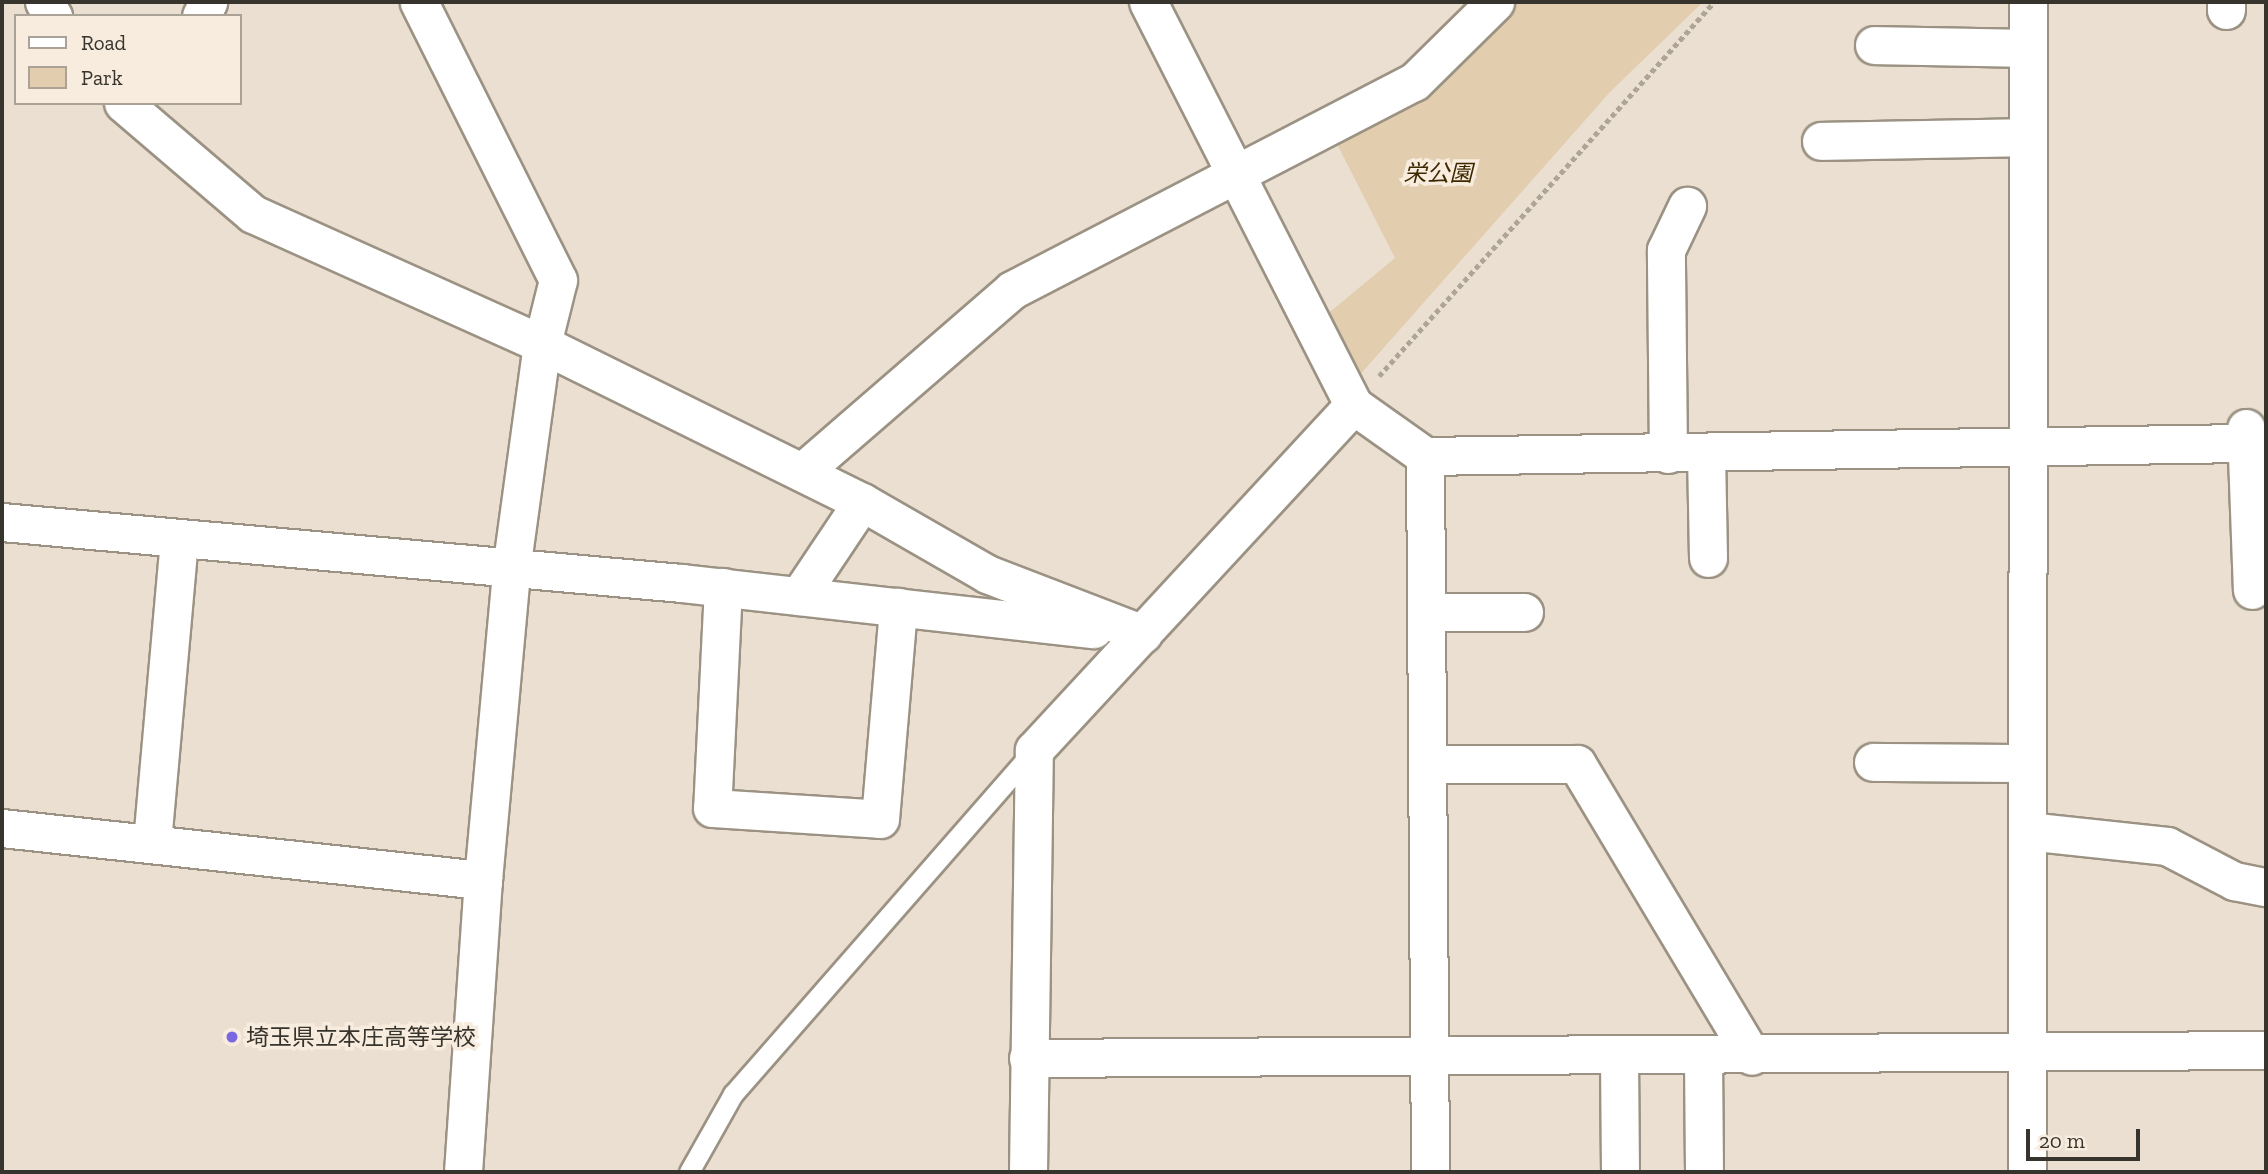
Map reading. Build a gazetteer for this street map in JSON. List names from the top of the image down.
{
  "parks": ["栄公園"],
  "places": ["埼玉県立本庄高等学校"],
  "legend": ["Road", "Park"],
  "scale_bar": "20 m"
}
